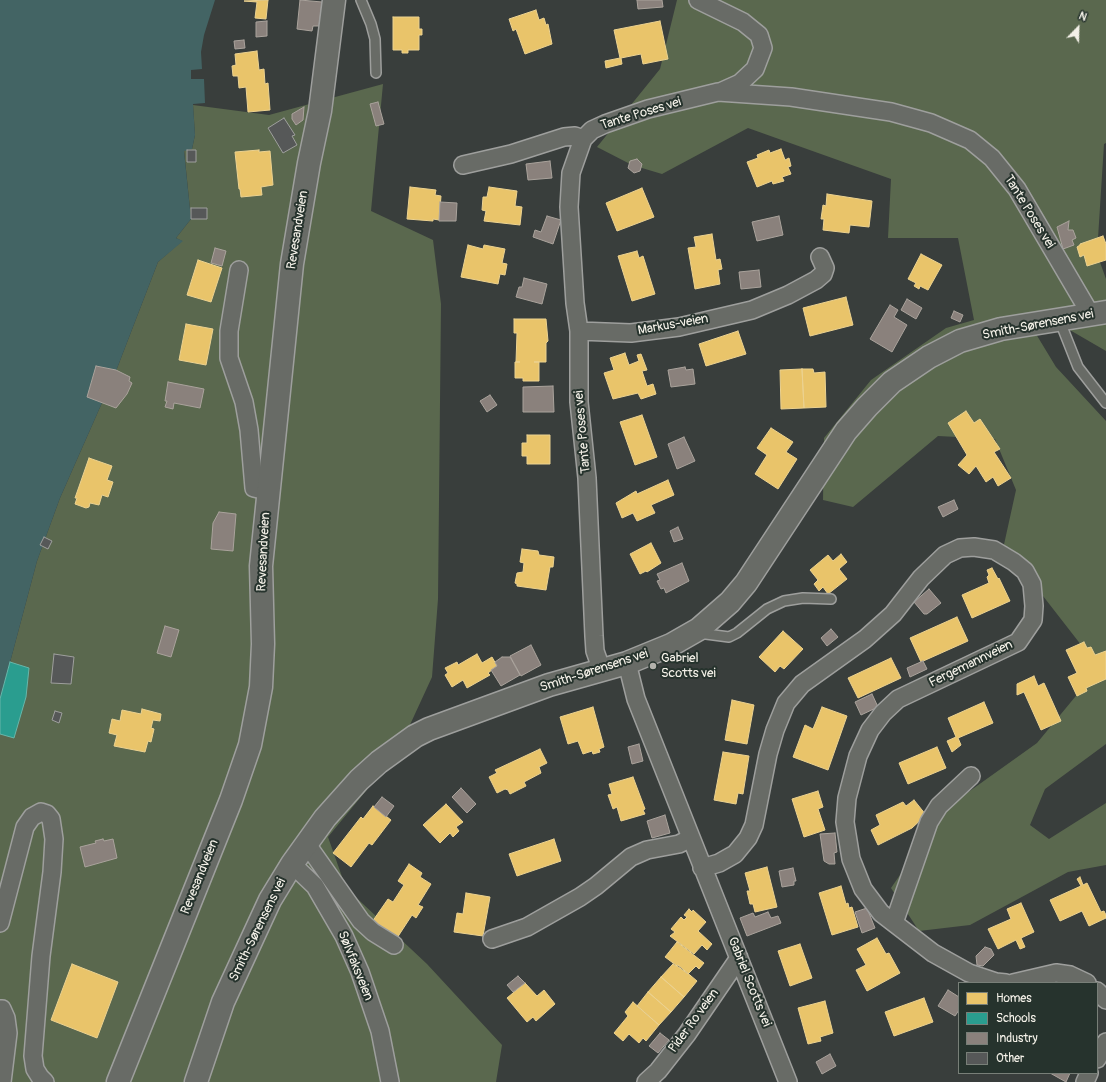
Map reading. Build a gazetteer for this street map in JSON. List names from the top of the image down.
{
  "streets": {
    "main road": ["Revesandveien", "Smith-Sørensens vei"],
    "street": [
      "Tante Poses vei",
      "Markus-veien",
      "Fergemannveien",
      "Sølvfaksveien",
      "Gabriel Scotts vei",
      "Pider Ro veien"
    ]
  },
  "crossings": [
    ["Tante Poses vei", "Markus-veien"],
    ["Tante Poses vei", "Smith-Sørensens vei"],
    ["Smith-Sørensens vei", "Sølvfaksveien"],
    ["Smith-Sørensens vei", "Gabriel Scotts vei"],
    ["Fergemannveien", "Gabriel Scotts vei"],
    ["Gabriel Scotts vei", "Pider Ro veien"]
  ],
  "places": ["Gabriel Scotts vei"],
  "legend": [
    "Homes",
    "Schools",
    "Industry",
    "Other"
  ],
  "north": "top right"
}
